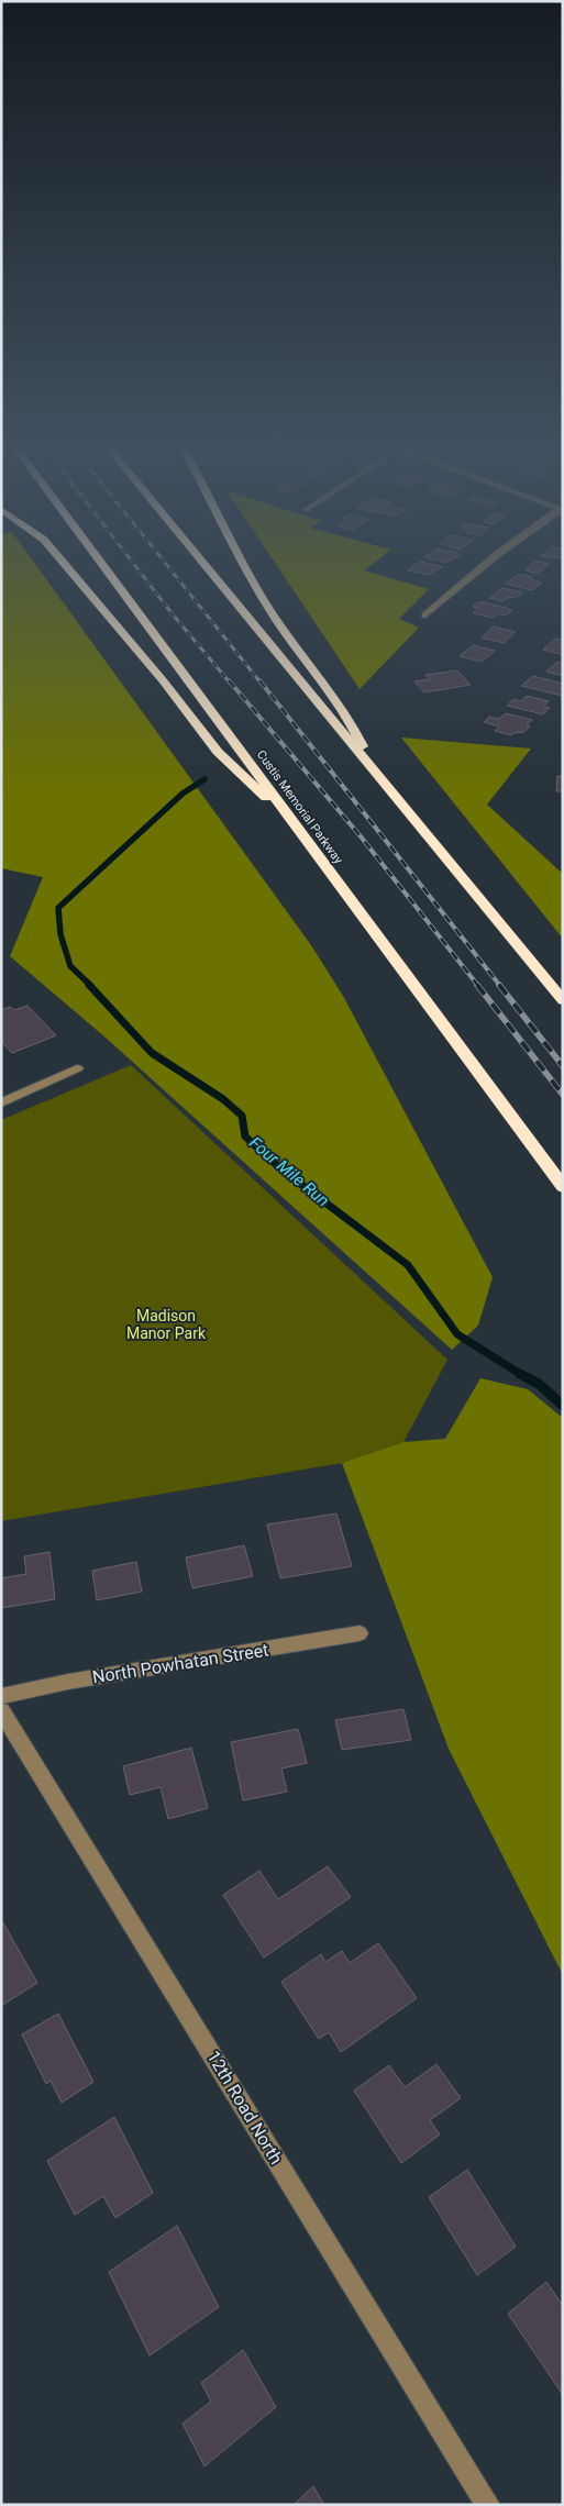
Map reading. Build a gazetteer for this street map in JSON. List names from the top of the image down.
{
  "streets": {
    "highway": ["Custis Memorial Parkway"],
    "street": ["North Powhatan Street", "12th Road North"]
  },
  "water": ["Four Mile Run"],
  "parks": ["Madison Manor Park"]
}
